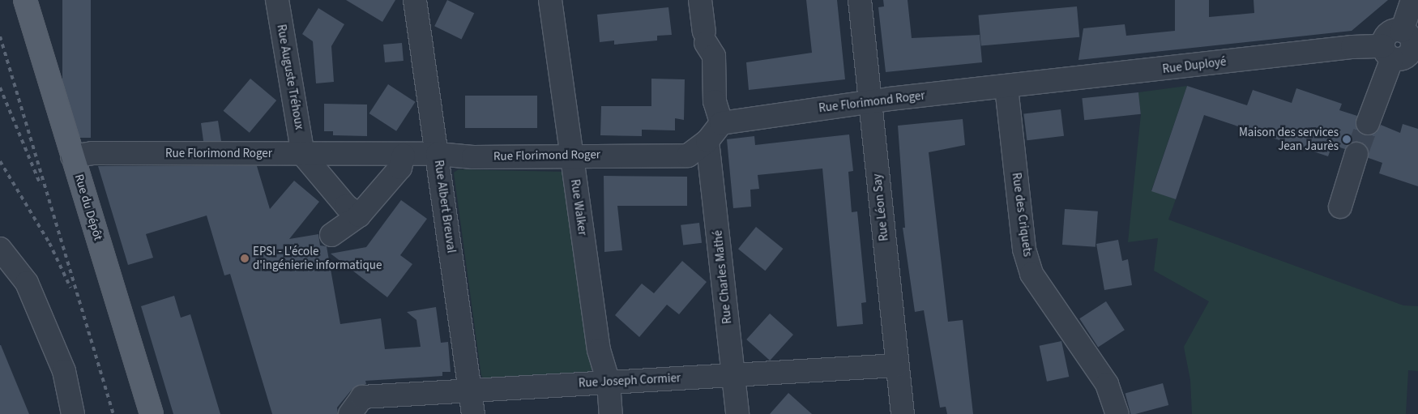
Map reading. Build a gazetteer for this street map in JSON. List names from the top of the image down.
{
  "streets": {
    "main road": ["Rue du Dépôt"],
    "street": [
      "Rue Duployé",
      "Rue Auguste Tréhoux",
      "Rue Florimond Roger",
      "Rue Albert Breuval",
      "Rue Walker",
      "Rue Léon Say",
      "Rue des Criquets",
      "Rue Charles Mathé",
      "Rue Joseph Cormier"
    ]
  },
  "crossings": [
    ["Rue Duployé", "Rue Florimond Roger"],
    ["Rue Duployé", "Rue des Criquets"],
    ["Rue Auguste Tréhoux", "Rue Florimond Roger"],
    ["Rue Florimond Roger", "Rue Albert Breuval"],
    ["Rue Florimond Roger", "Rue du Dépôt"],
    ["Rue Florimond Roger", "Rue Walker"],
    ["Rue Florimond Roger", "Rue Léon Say"],
    ["Rue Florimond Roger", "Rue des Criquets"],
    ["Rue Florimond Roger", "Rue Charles Mathé"],
    ["Rue Albert Breuval", "Rue Joseph Cormier"],
    ["Rue Walker", "Rue Joseph Cormier"],
    ["Rue Léon Say", "Rue Joseph Cormier"],
    ["Rue Charles Mathé", "Rue Joseph Cormier"]
  ],
  "places": ["Maison des services Jean Jaurès", "EPSI - L'école d'ingénierie informatique"]
}
